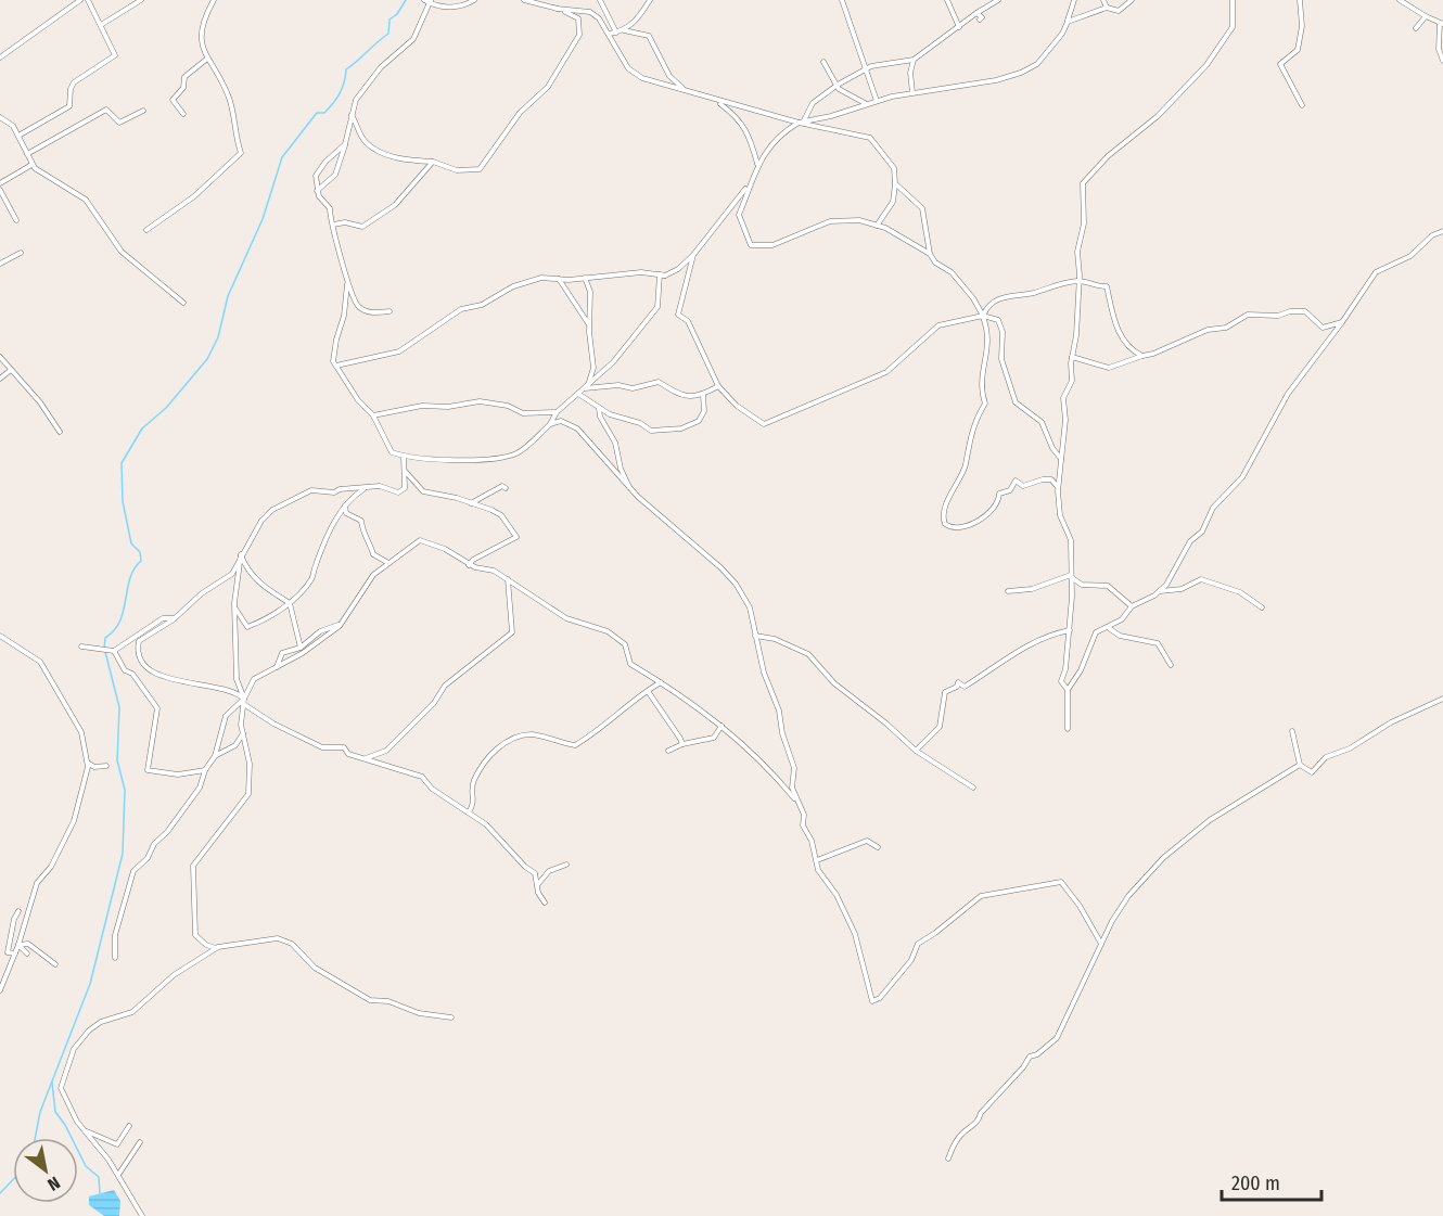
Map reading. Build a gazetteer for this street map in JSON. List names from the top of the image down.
{
  "scale_bar": "200 m",
  "north": "bottom right"
}
